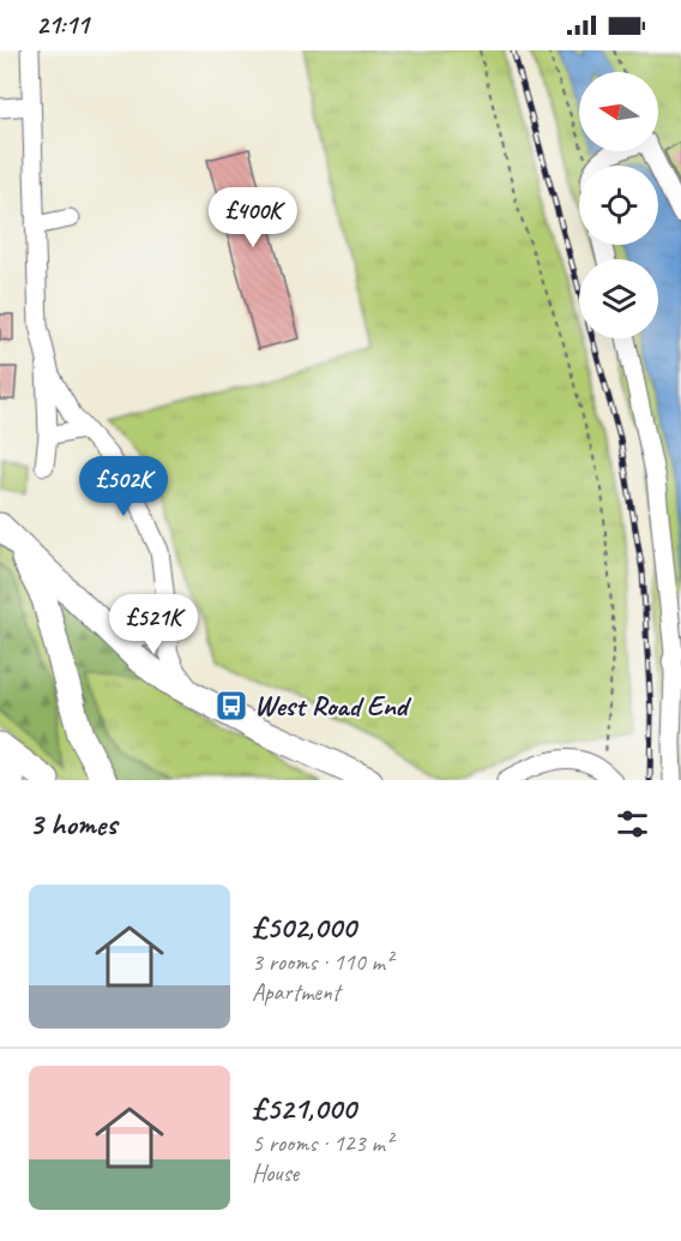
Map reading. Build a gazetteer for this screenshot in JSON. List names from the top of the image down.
{
  "places": {
    "bus stop": ["West Road End"]
  },
  "north": "left",
  "page": {
    "status": "21:11",
    "price": ["£400K", "£502K", "£521K"],
    "heading": "3 homes",
    "list": [
      {
        "name": "£502,000",
        "note": "3 rooms · 110 m² · Apartment"
      },
      {
        "name": "£521,000",
        "note": "5 rooms · 123 m² · House"
      }
    ]
  }
}
